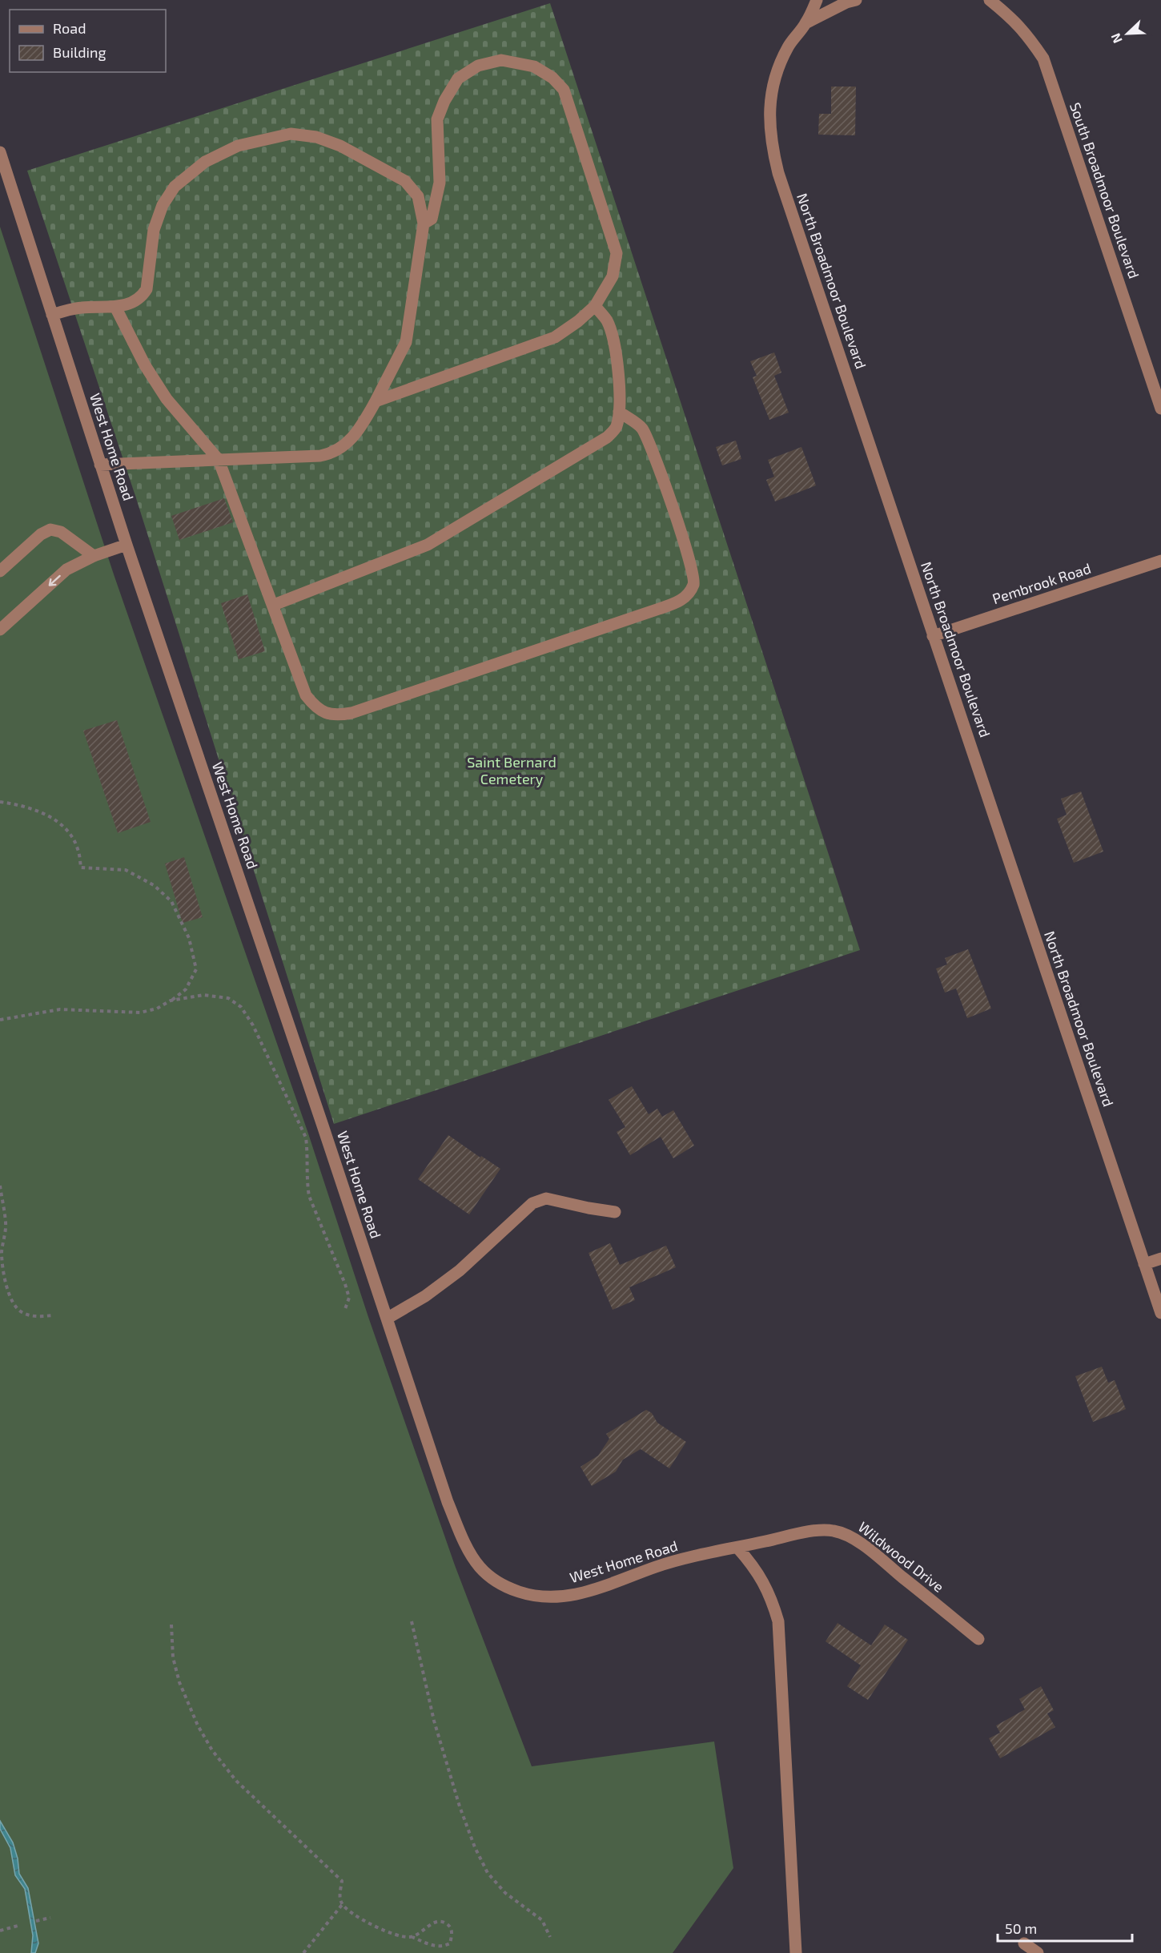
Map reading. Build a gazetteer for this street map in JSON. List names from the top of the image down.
{
  "streets": {
    "street": [
      "South Broadmoor Boulevard",
      "North Broadmoor Boulevard",
      "West Home Road",
      "Pembrook Road",
      "Wildwood Drive"
    ]
  },
  "crossings": [
    ["North Broadmoor Boulevard", "Pembrook Road"],
    ["West Home Road", "Wildwood Drive"]
  ],
  "parks": ["Saint Bernard Cemetery"],
  "legend": ["Road", "Building"],
  "scale_bar": "50 m",
  "north": "bottom left"
}
